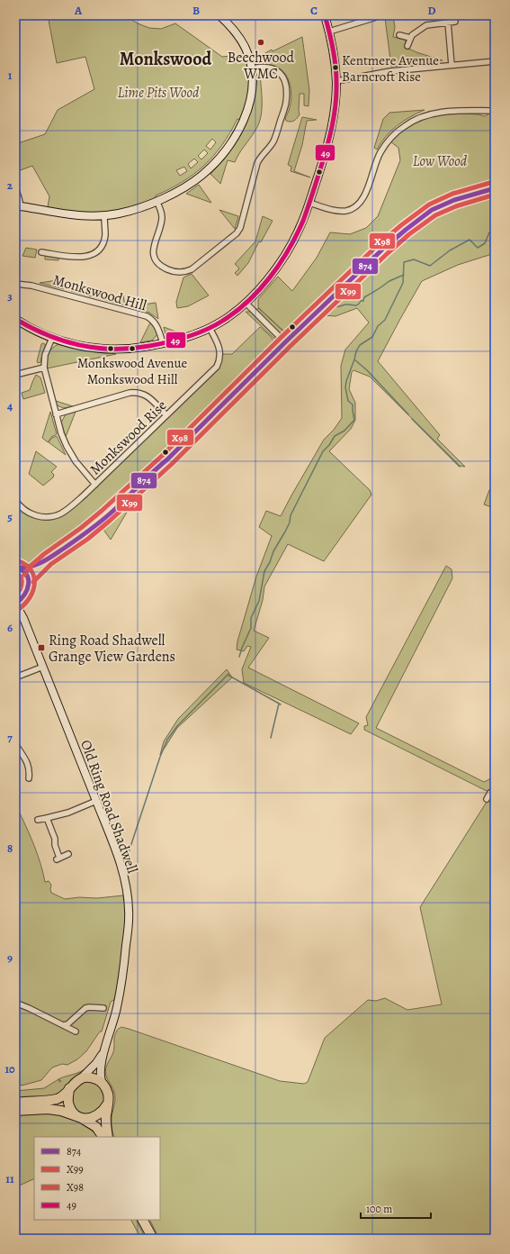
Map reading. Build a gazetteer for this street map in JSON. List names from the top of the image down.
{
  "streets": {
    "street": ["Monkswood Hill", "Monkswood Rise", "Old Ring Road Shadwell"]
  },
  "districts": ["Monkswood"],
  "parks": ["Lime Pits Wood", "Low Wood"],
  "places": {
    "other": ["Beechwood WMC", "Kentmere Avenue Barncroft Rise", "Monkswood Avenue Monkswood Hill"],
    "transit": ["Ring Road Shadwell Grange View Gardens"]
  },
  "lines": [
    "transit line 49",
    "transit line X98",
    "transit line 874",
    "transit line X99"
  ],
  "legend": [
    "874",
    "X99",
    "X98",
    "49"
  ],
  "scale_bar": "100 m",
  "grid": {
    "columns": [
      "A",
      "B",
      "C",
      "D"
    ],
    "rows": [
      "1",
      "2",
      "3",
      "4",
      "5",
      "6",
      "7",
      "8",
      "9",
      "10",
      "11"
    ]
  }
}
